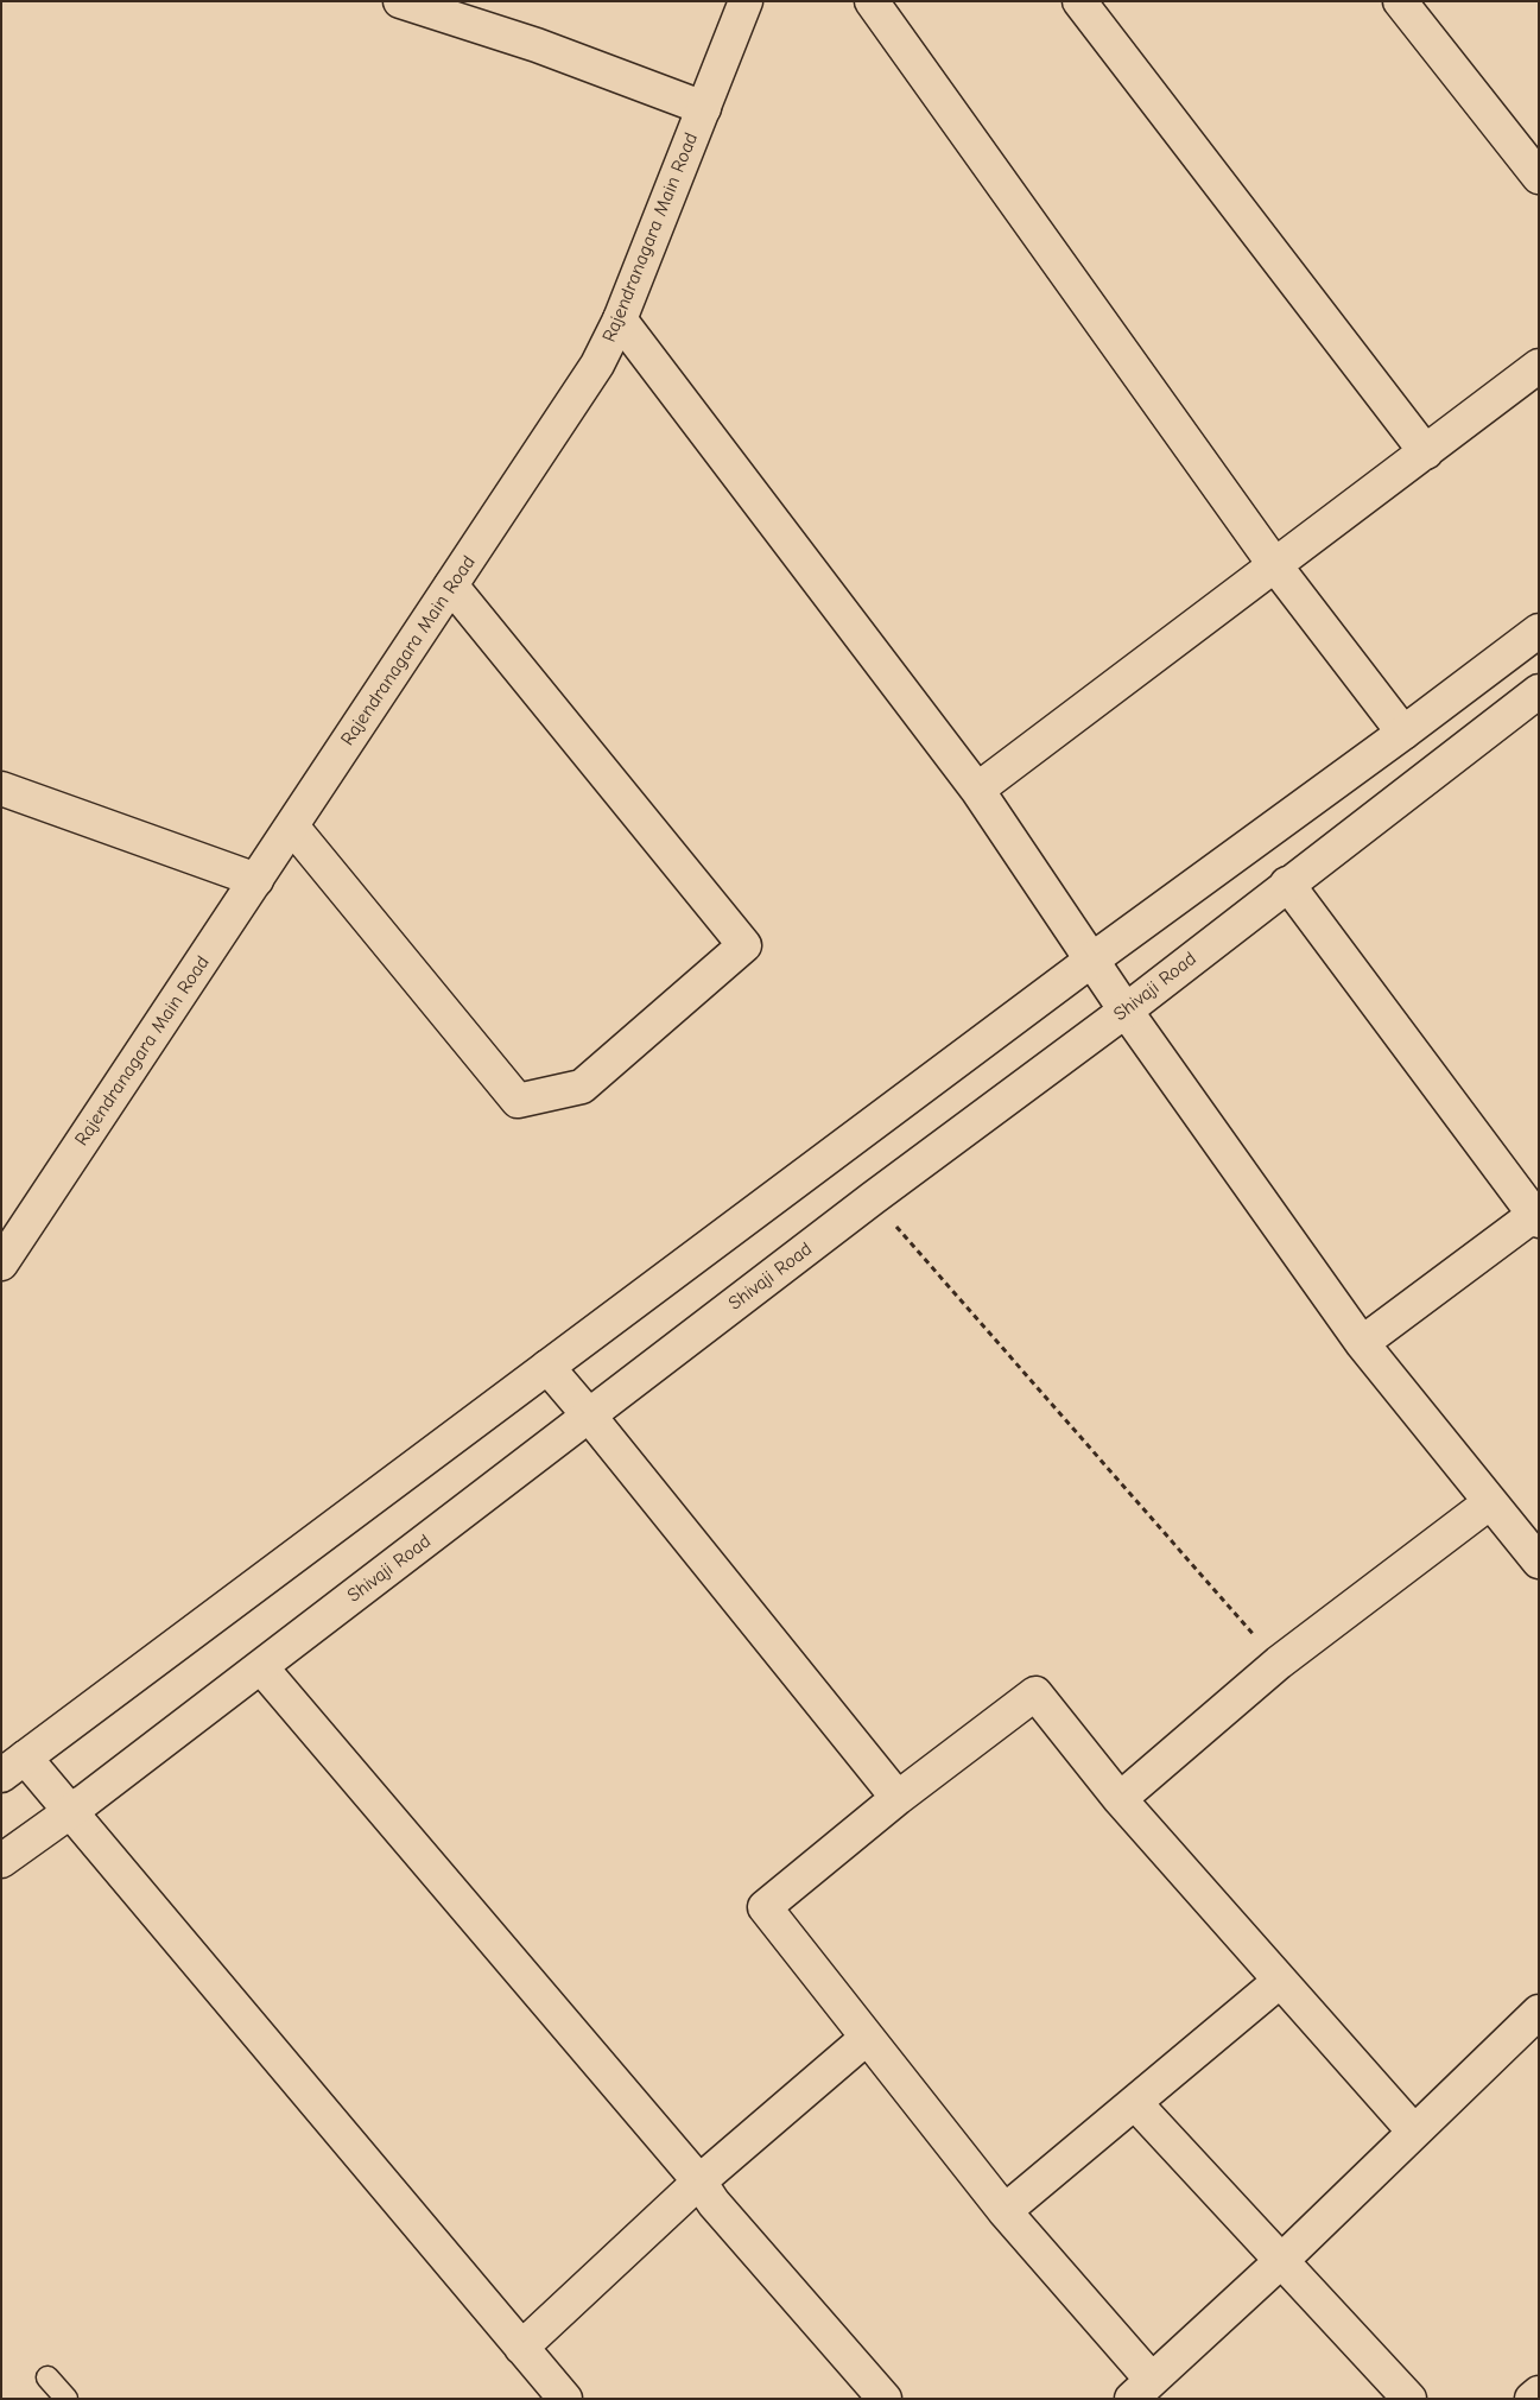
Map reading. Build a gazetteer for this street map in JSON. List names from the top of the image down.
{
  "streets": {
    "street": ["Rajendranagara Main Road", "Shivaji Road"]
  }
}
